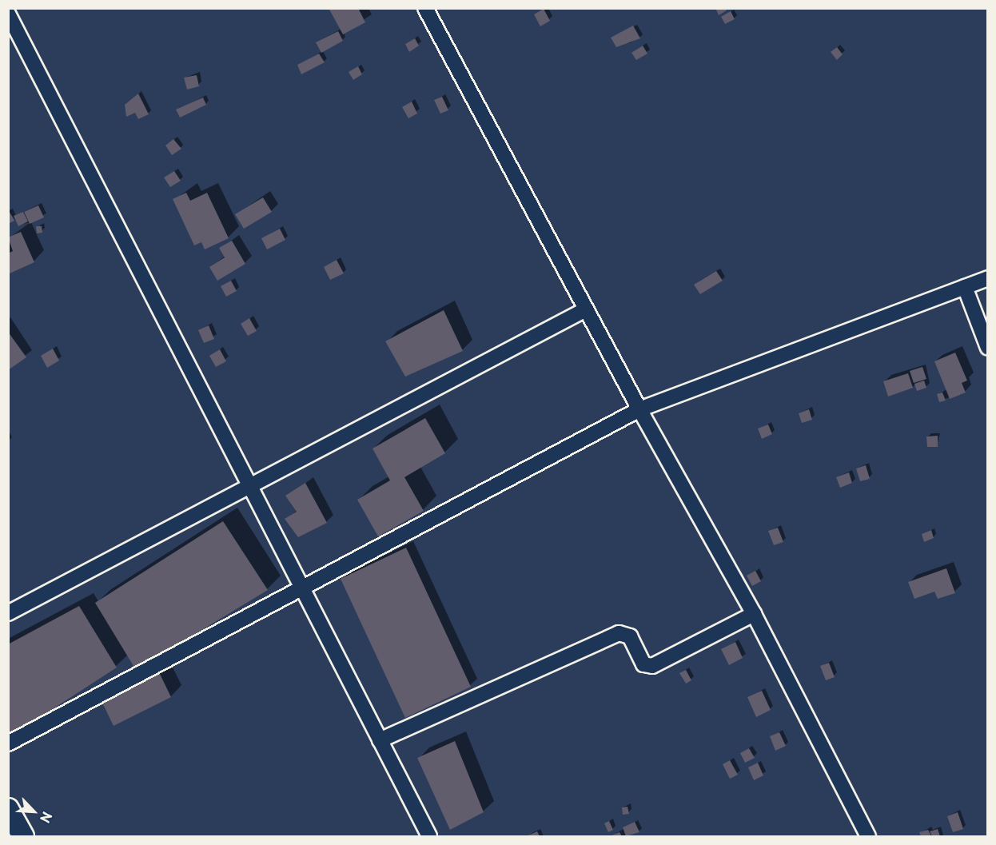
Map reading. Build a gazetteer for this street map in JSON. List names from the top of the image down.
{
  "north": "bottom right"
}
